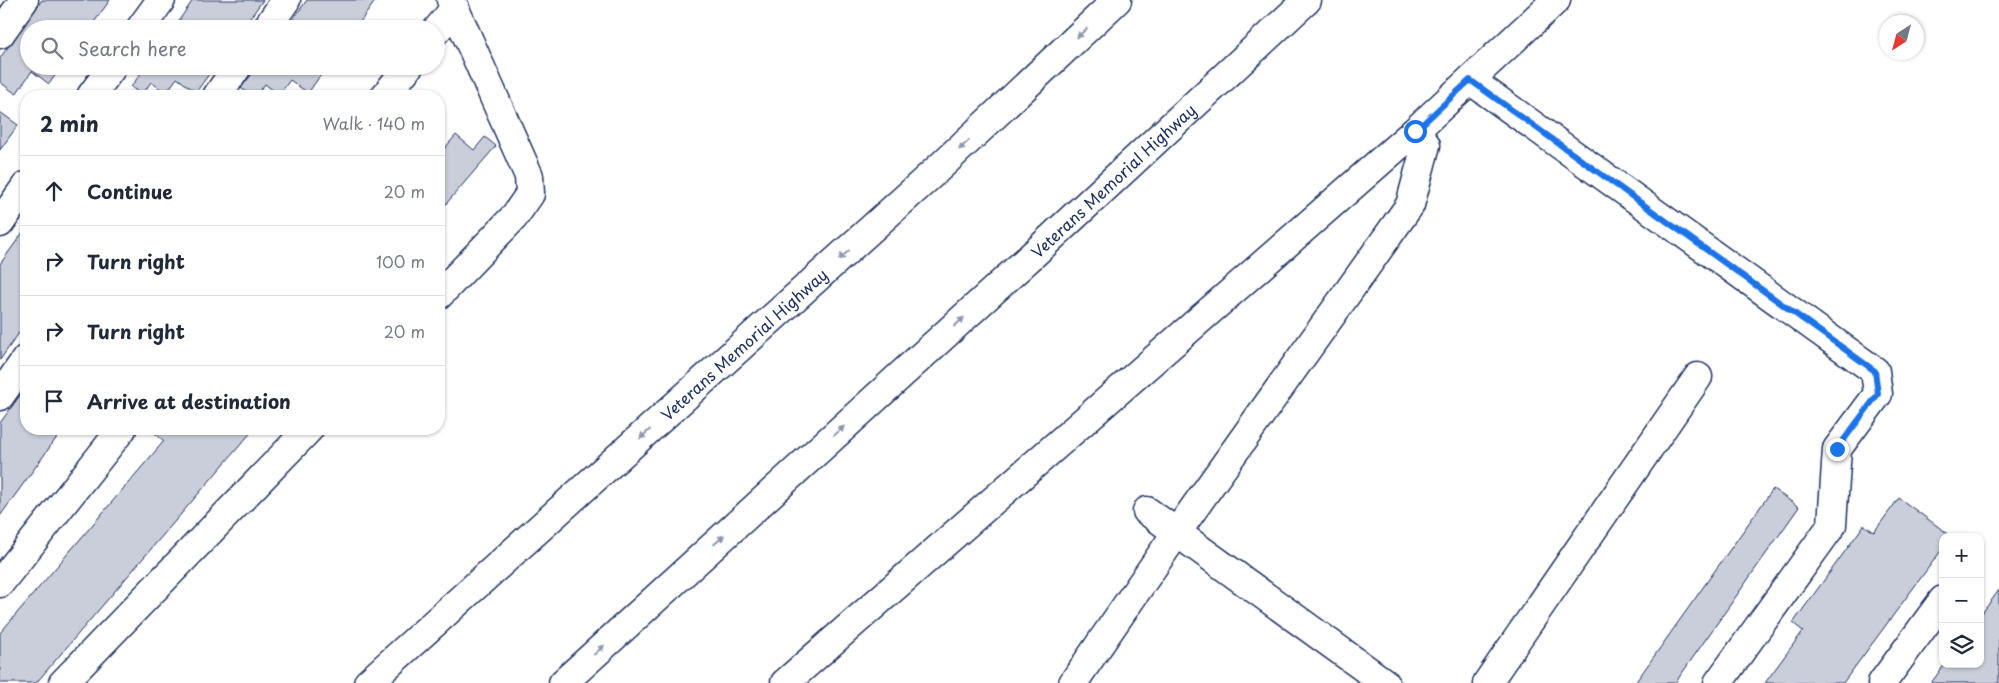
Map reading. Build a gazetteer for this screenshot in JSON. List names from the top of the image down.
{
  "streets": {
    "main road": ["Veterans Memorial Highway"]
  },
  "north": "bottom left",
  "page": {
    "search": "Search here",
    "heading": ["2 min", "Walk · 140 m"],
    "list": [
      ["Continue", "20 m"],
      ["Turn right", "100 m"],
      ["Turn right", "20 m"],
      "Arrive at destination"
    ],
    "map_buttons": ["+", "−"]
  }
}
